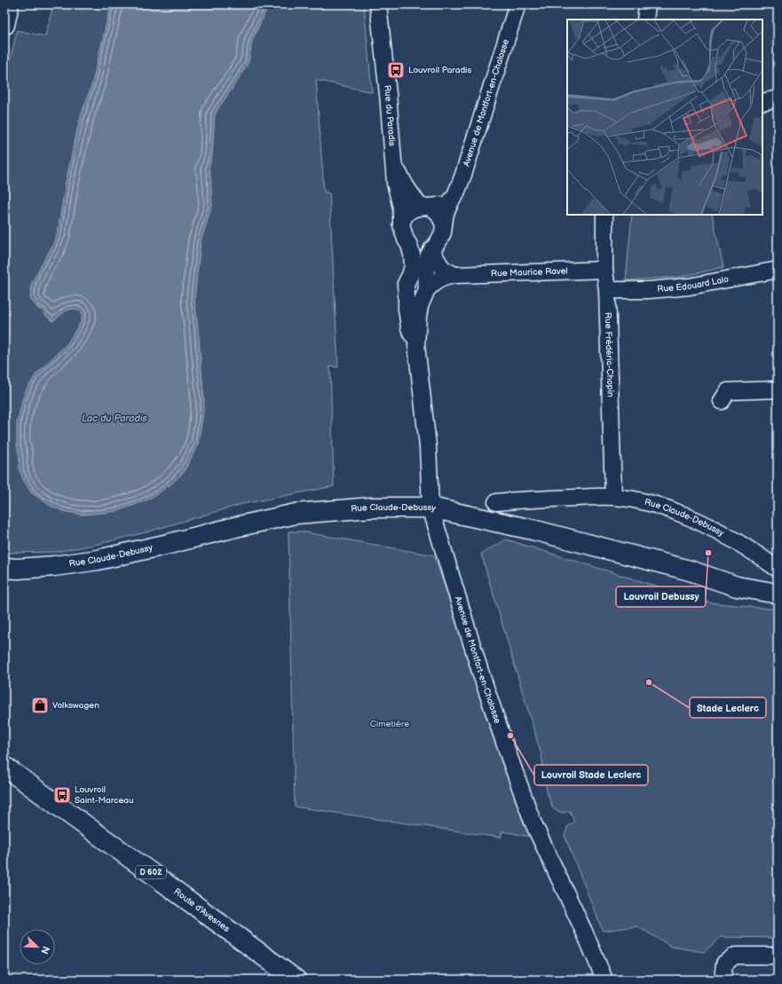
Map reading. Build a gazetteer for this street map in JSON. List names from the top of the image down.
{
  "streets": {
    "main road": ["Rue Claude-Debussy", "D 602", "Route d'Avesnes"],
    "street": [
      "Avenue de Montfort-en-Chalosse",
      "Rue du Paradis",
      "Rue Maurice Ravel",
      "Rue Edouard Lalo",
      "Rue Frédéric-Chopin"
    ]
  },
  "crossings": [
    ["Avenue de Montfort-en-Chalosse", "Rue du Paradis"],
    ["Avenue de Montfort-en-Chalosse", "Rue Maurice Ravel"],
    ["Avenue de Montfort-en-Chalosse", "Rue Claude-Debussy"],
    ["Rue Maurice Ravel", "Rue Frédéric-Chopin"],
    ["Rue Edouard Lalo", "Rue Frédéric-Chopin"],
    ["Rue Frédéric-Chopin", "Rue Claude-Debussy"]
  ],
  "water": ["Lac du Paradis"],
  "parks": ["Cimetière"],
  "places": {
    "bus stop": ["Louvroil Paradis", "Louvroil Saint-Marceau"],
    "other": ["Louvroil Debussy", "Stade Leclerc", "Louvroil Stade Leclerc"],
    "shop": ["Volkswagen"]
  },
  "north": "bottom right"
}
